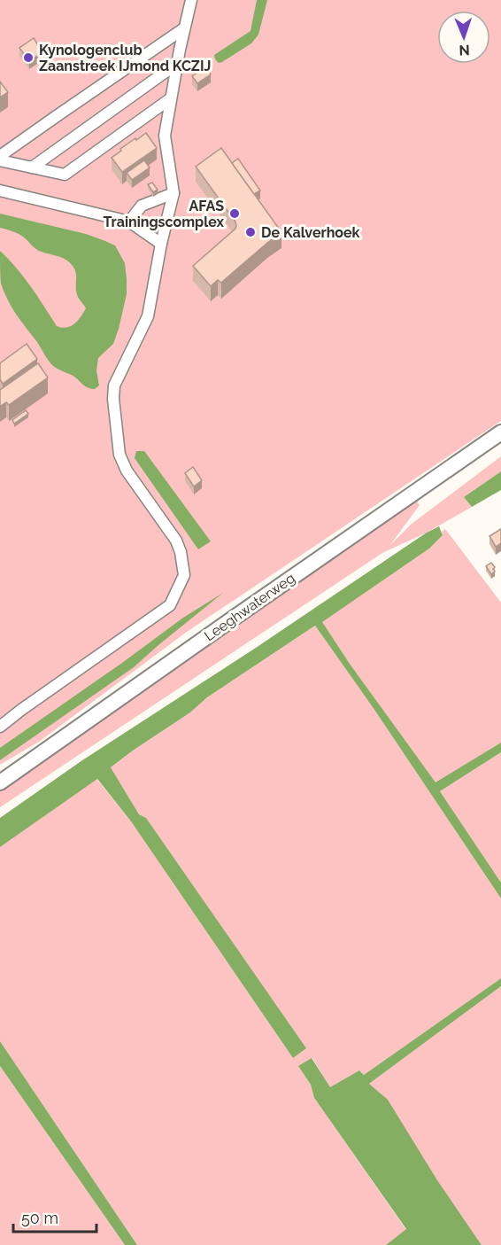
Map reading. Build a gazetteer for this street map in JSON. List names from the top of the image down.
{
  "streets": {
    "main road": ["Leeghwaterweg"]
  },
  "places": ["Kynologenclub Zaanstreek IJmond KCZIJ", "AFAS Trainingscomplex", "De Kalverhoek"],
  "scale_bar": "50 m",
  "north": "bottom"
}
